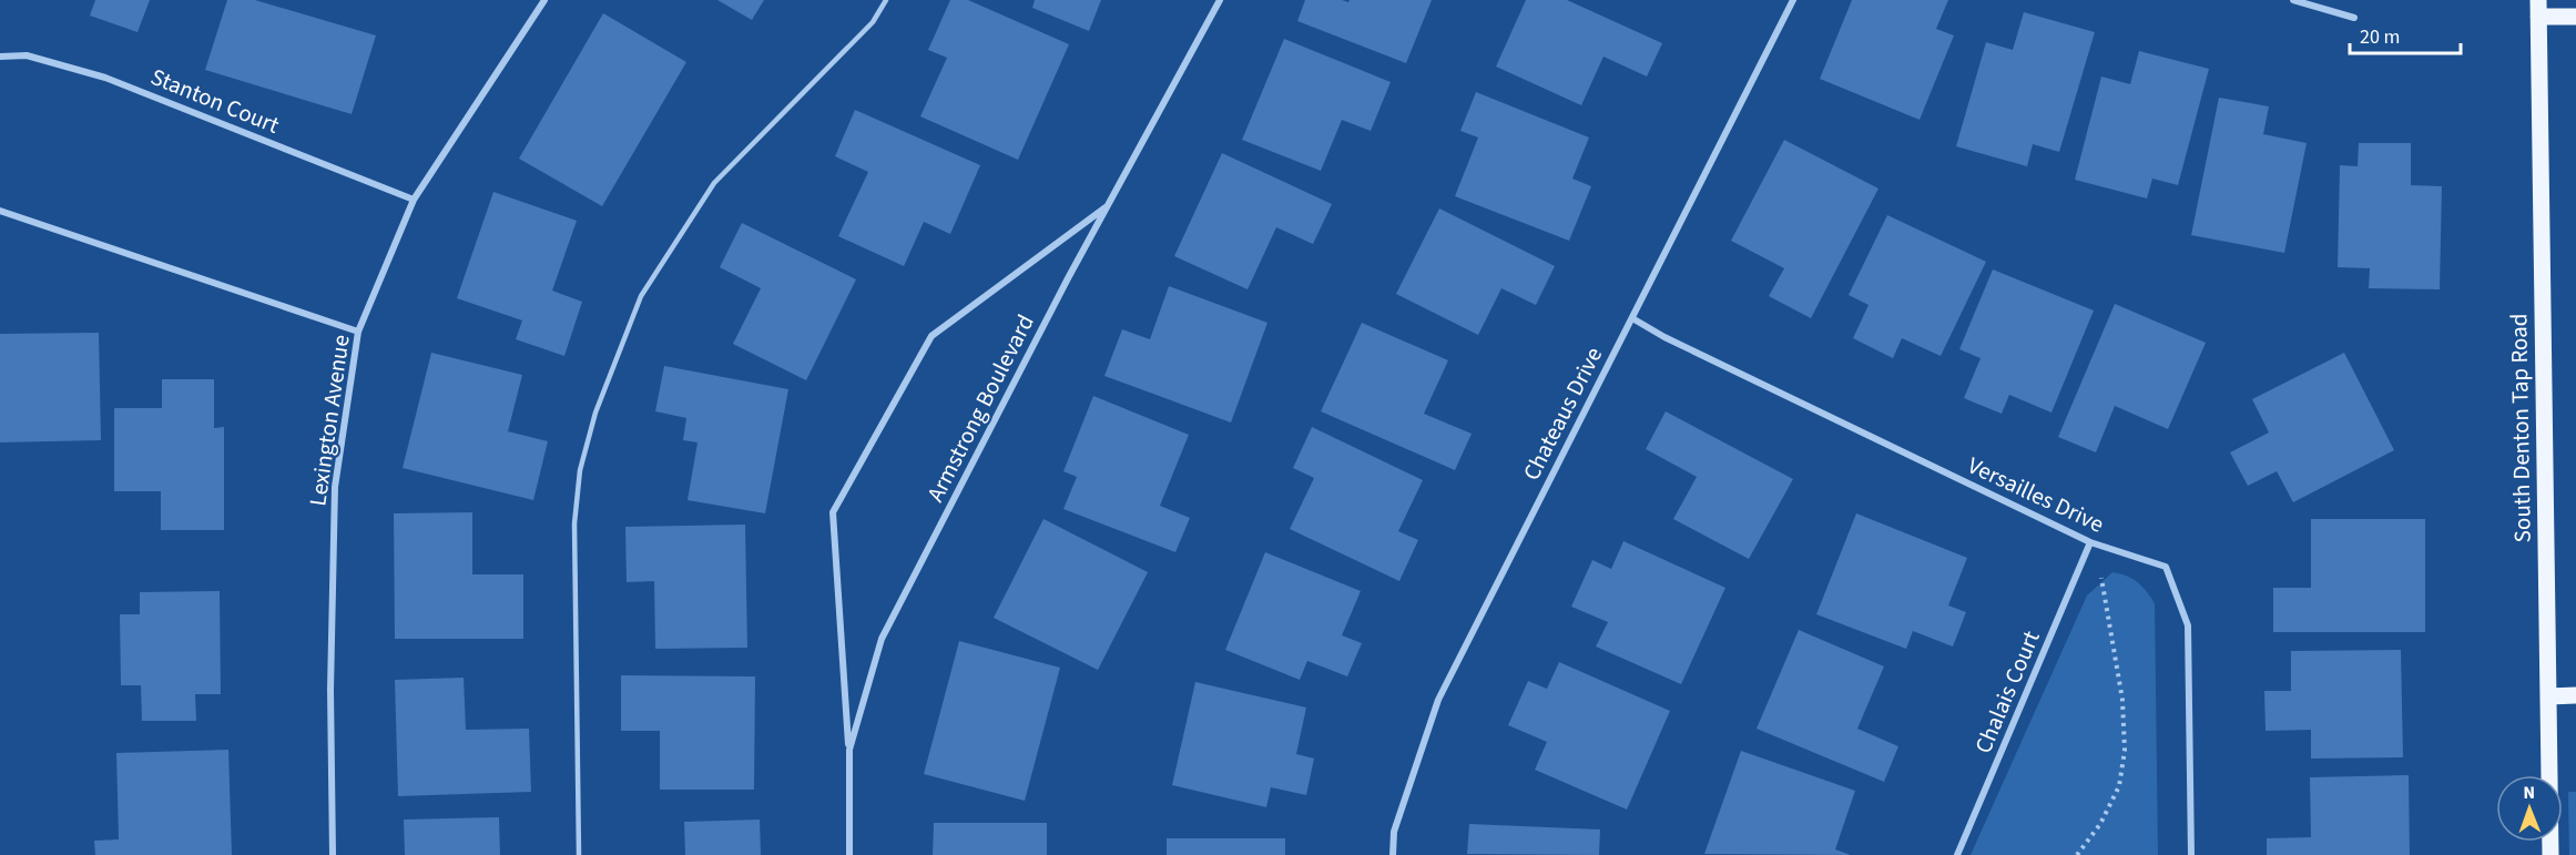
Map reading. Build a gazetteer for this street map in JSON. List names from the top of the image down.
{
  "streets": {
    "main road": ["South Denton Tap Road"],
    "street": [
      "Stanton Court",
      "Armstrong Boulevard",
      "Chateaus Drive",
      "Lexington Avenue",
      "Versailles Drive",
      "Chalais Court"
    ]
  },
  "crossings": [
    ["Stanton Court", "Lexington Avenue"],
    ["Chateaus Drive", "Versailles Drive"],
    ["Versailles Drive", "Chalais Court"]
  ],
  "scale_bar": "20 m",
  "north": "top"
}
